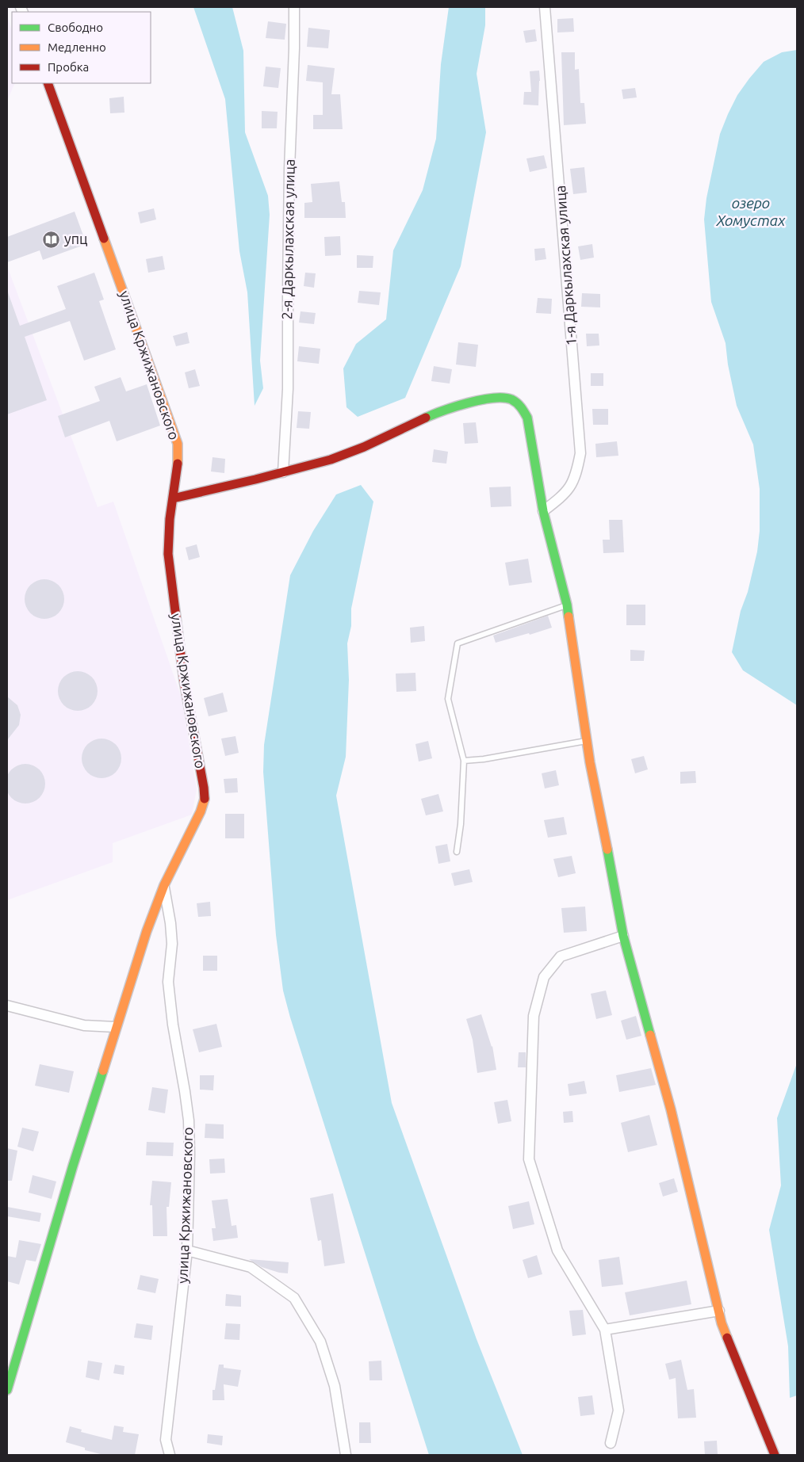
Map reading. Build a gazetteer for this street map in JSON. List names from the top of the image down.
{
  "streets": {
    "street": ["2-я Даркылахская улица", "1-я Даркылахская улица", "улица Кржижановского"]
  },
  "water": ["озеро Хомустах"],
  "places": {
    "library": ["упц"]
  },
  "legend": ["Свободно", "Медленно", "Пробка"]
}
